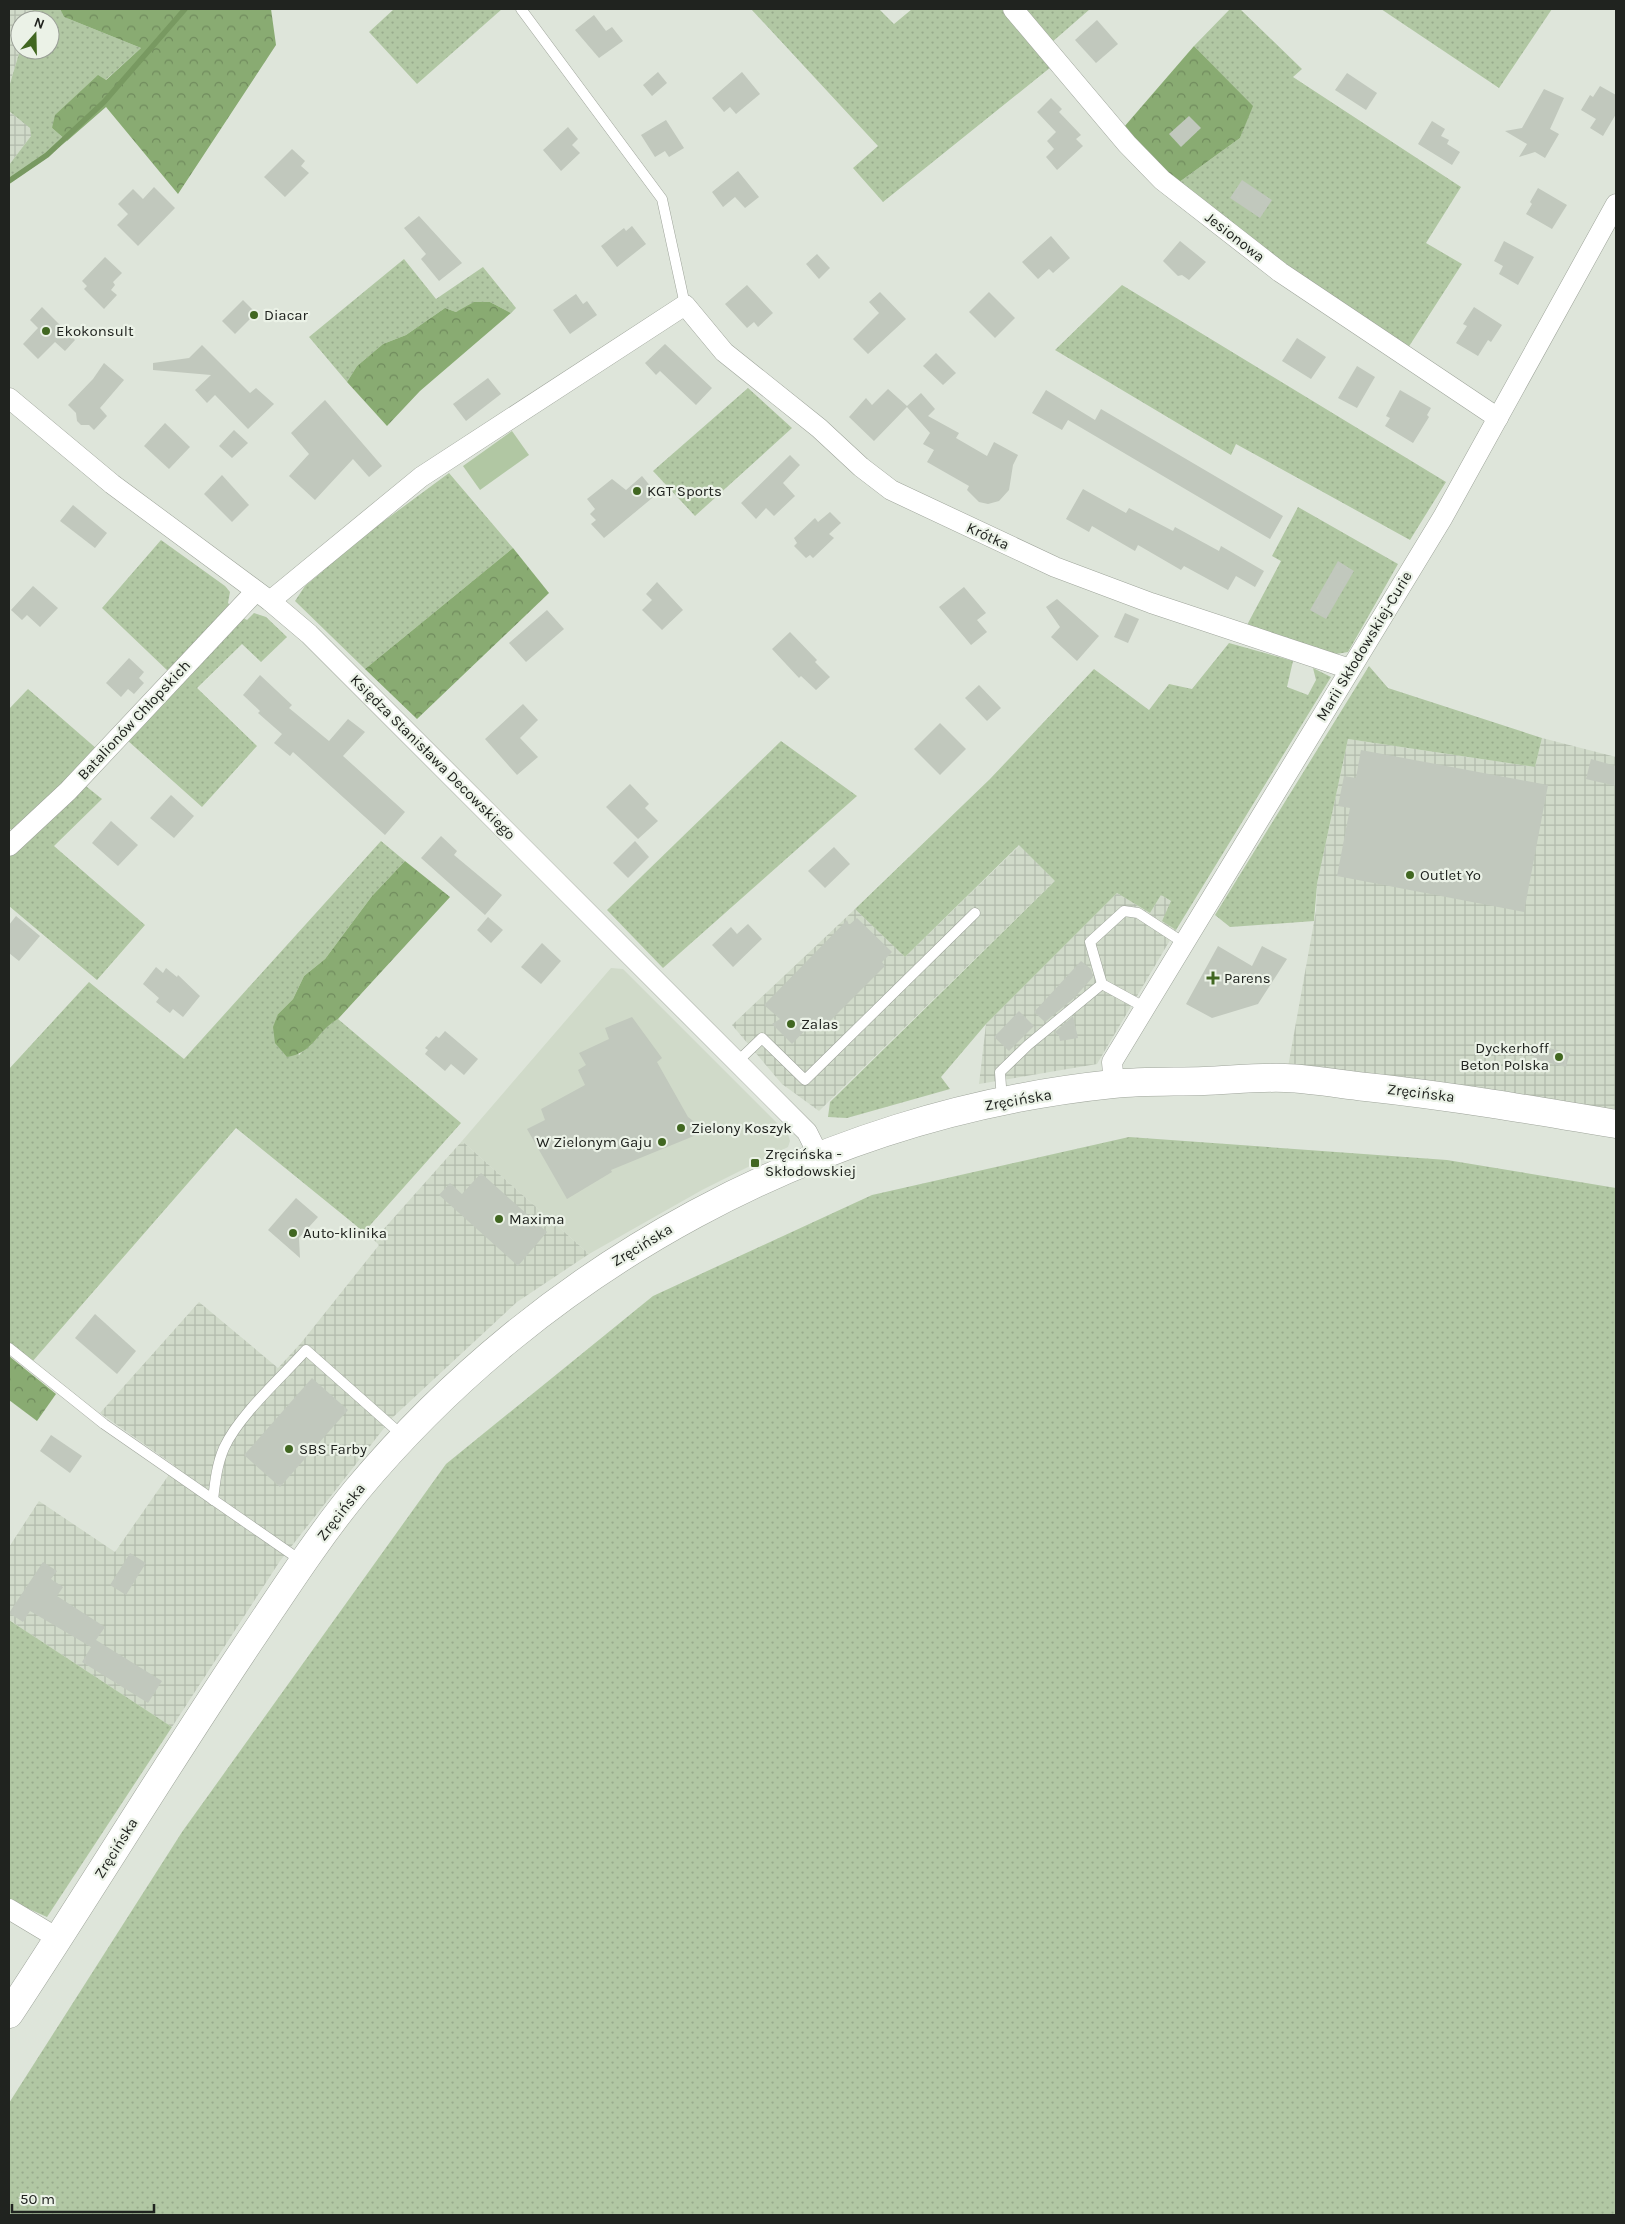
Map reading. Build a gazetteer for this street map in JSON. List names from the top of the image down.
{
  "streets": {
    "street": [
      "Jesionowa",
      "Krótka",
      "Marii Skłodowskiej-Curie",
      "Batalionów Chłopskich",
      "Księdza Stanisława Decowskiego",
      "Zręcińska"
    ]
  },
  "crossings": [
    ["Jesionowa", "Marii Skłodowskiej-Curie"],
    ["Krótka", "Marii Skłodowskiej-Curie"],
    ["Krótka", "Batalionów Chłopskich"],
    ["Marii Skłodowskiej-Curie", "Zręcińska"],
    ["Batalionów Chłopskich", "Księdza Stanisława Decowskiego"],
    ["Księdza Stanisława Decowskiego", "Zręcińska"]
  ],
  "places": {
    "other": [
      "Diacar",
      "Ekokonsult",
      "KGT Sports",
      "Outlet Yo",
      "Zalas",
      "Dyckerhoff Beton Polska",
      "Zielony Koszyk",
      "W Zielonym Gaju",
      "Maxima",
      "Auto-klinika",
      "SBS Farby"
    ],
    "health": ["Parens"],
    "transit": ["Zręcińska - Skłodowskiej"]
  },
  "scale_bar": "50 m",
  "north": "top"
}
